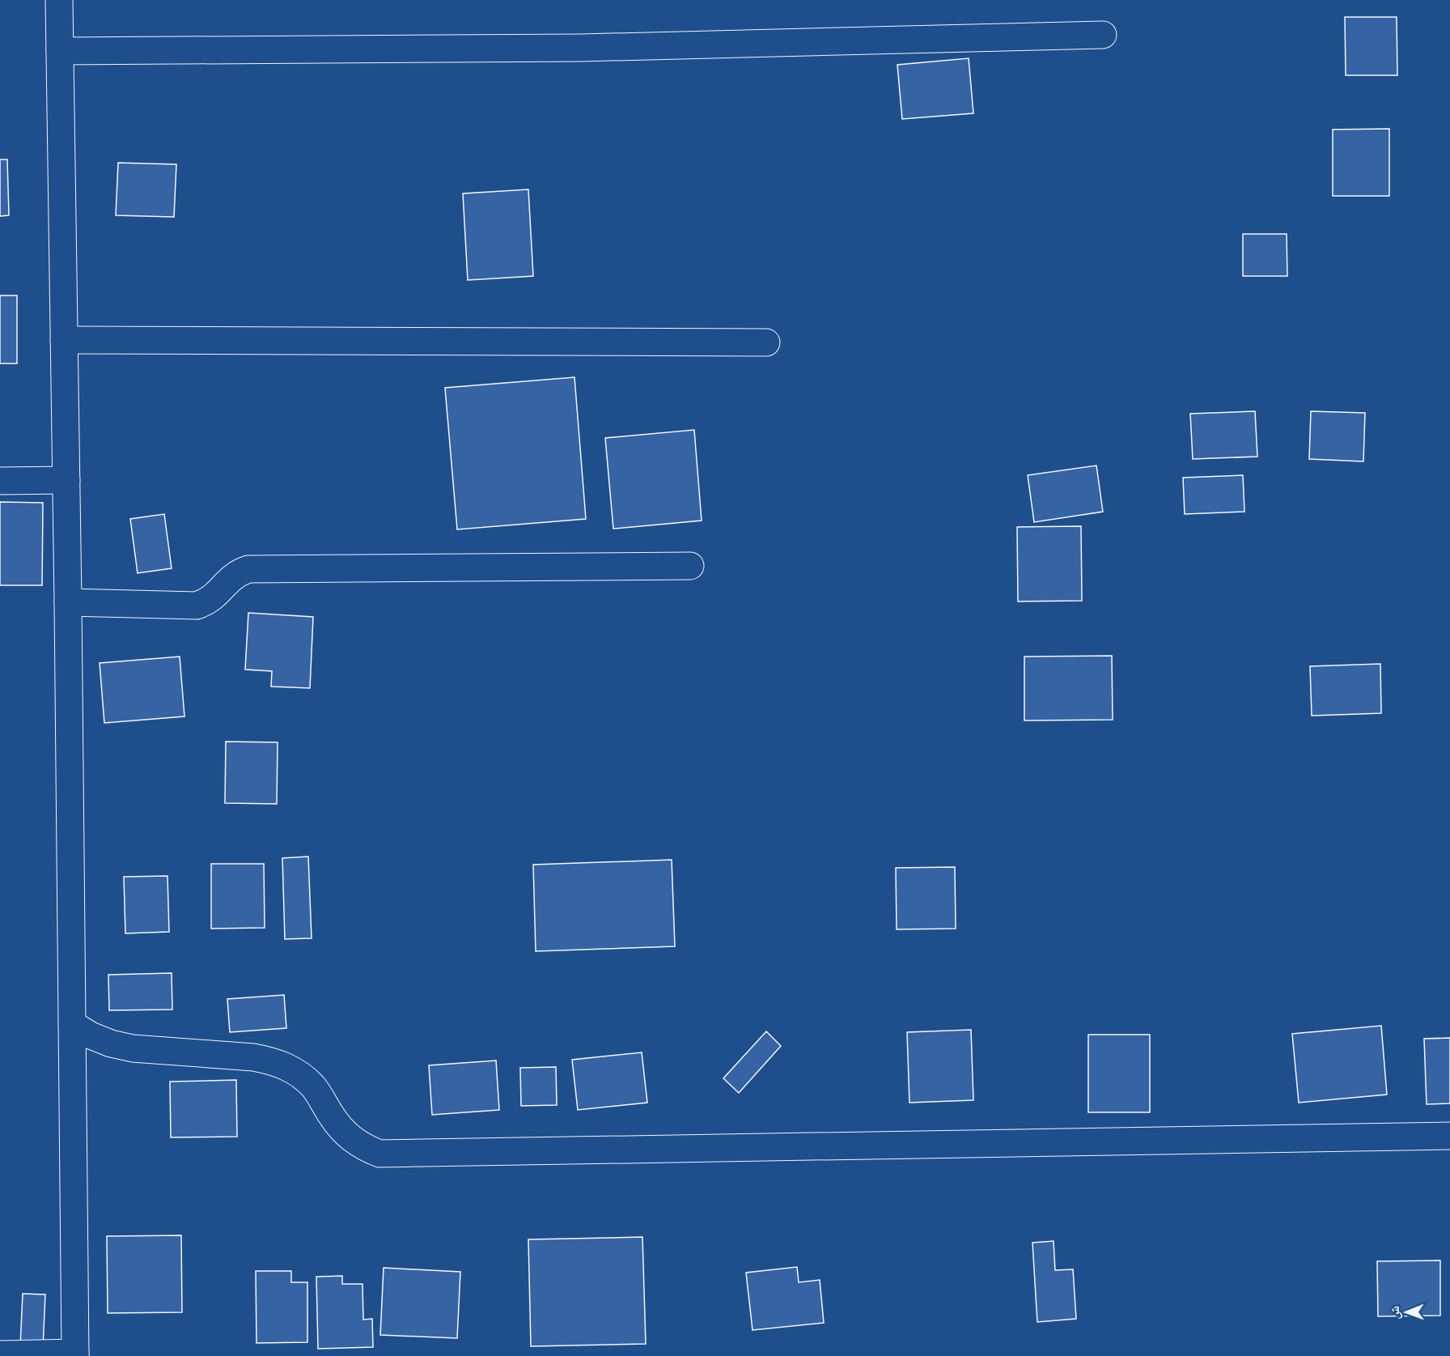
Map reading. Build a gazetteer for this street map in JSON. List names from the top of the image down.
{
  "north": "left"
}
